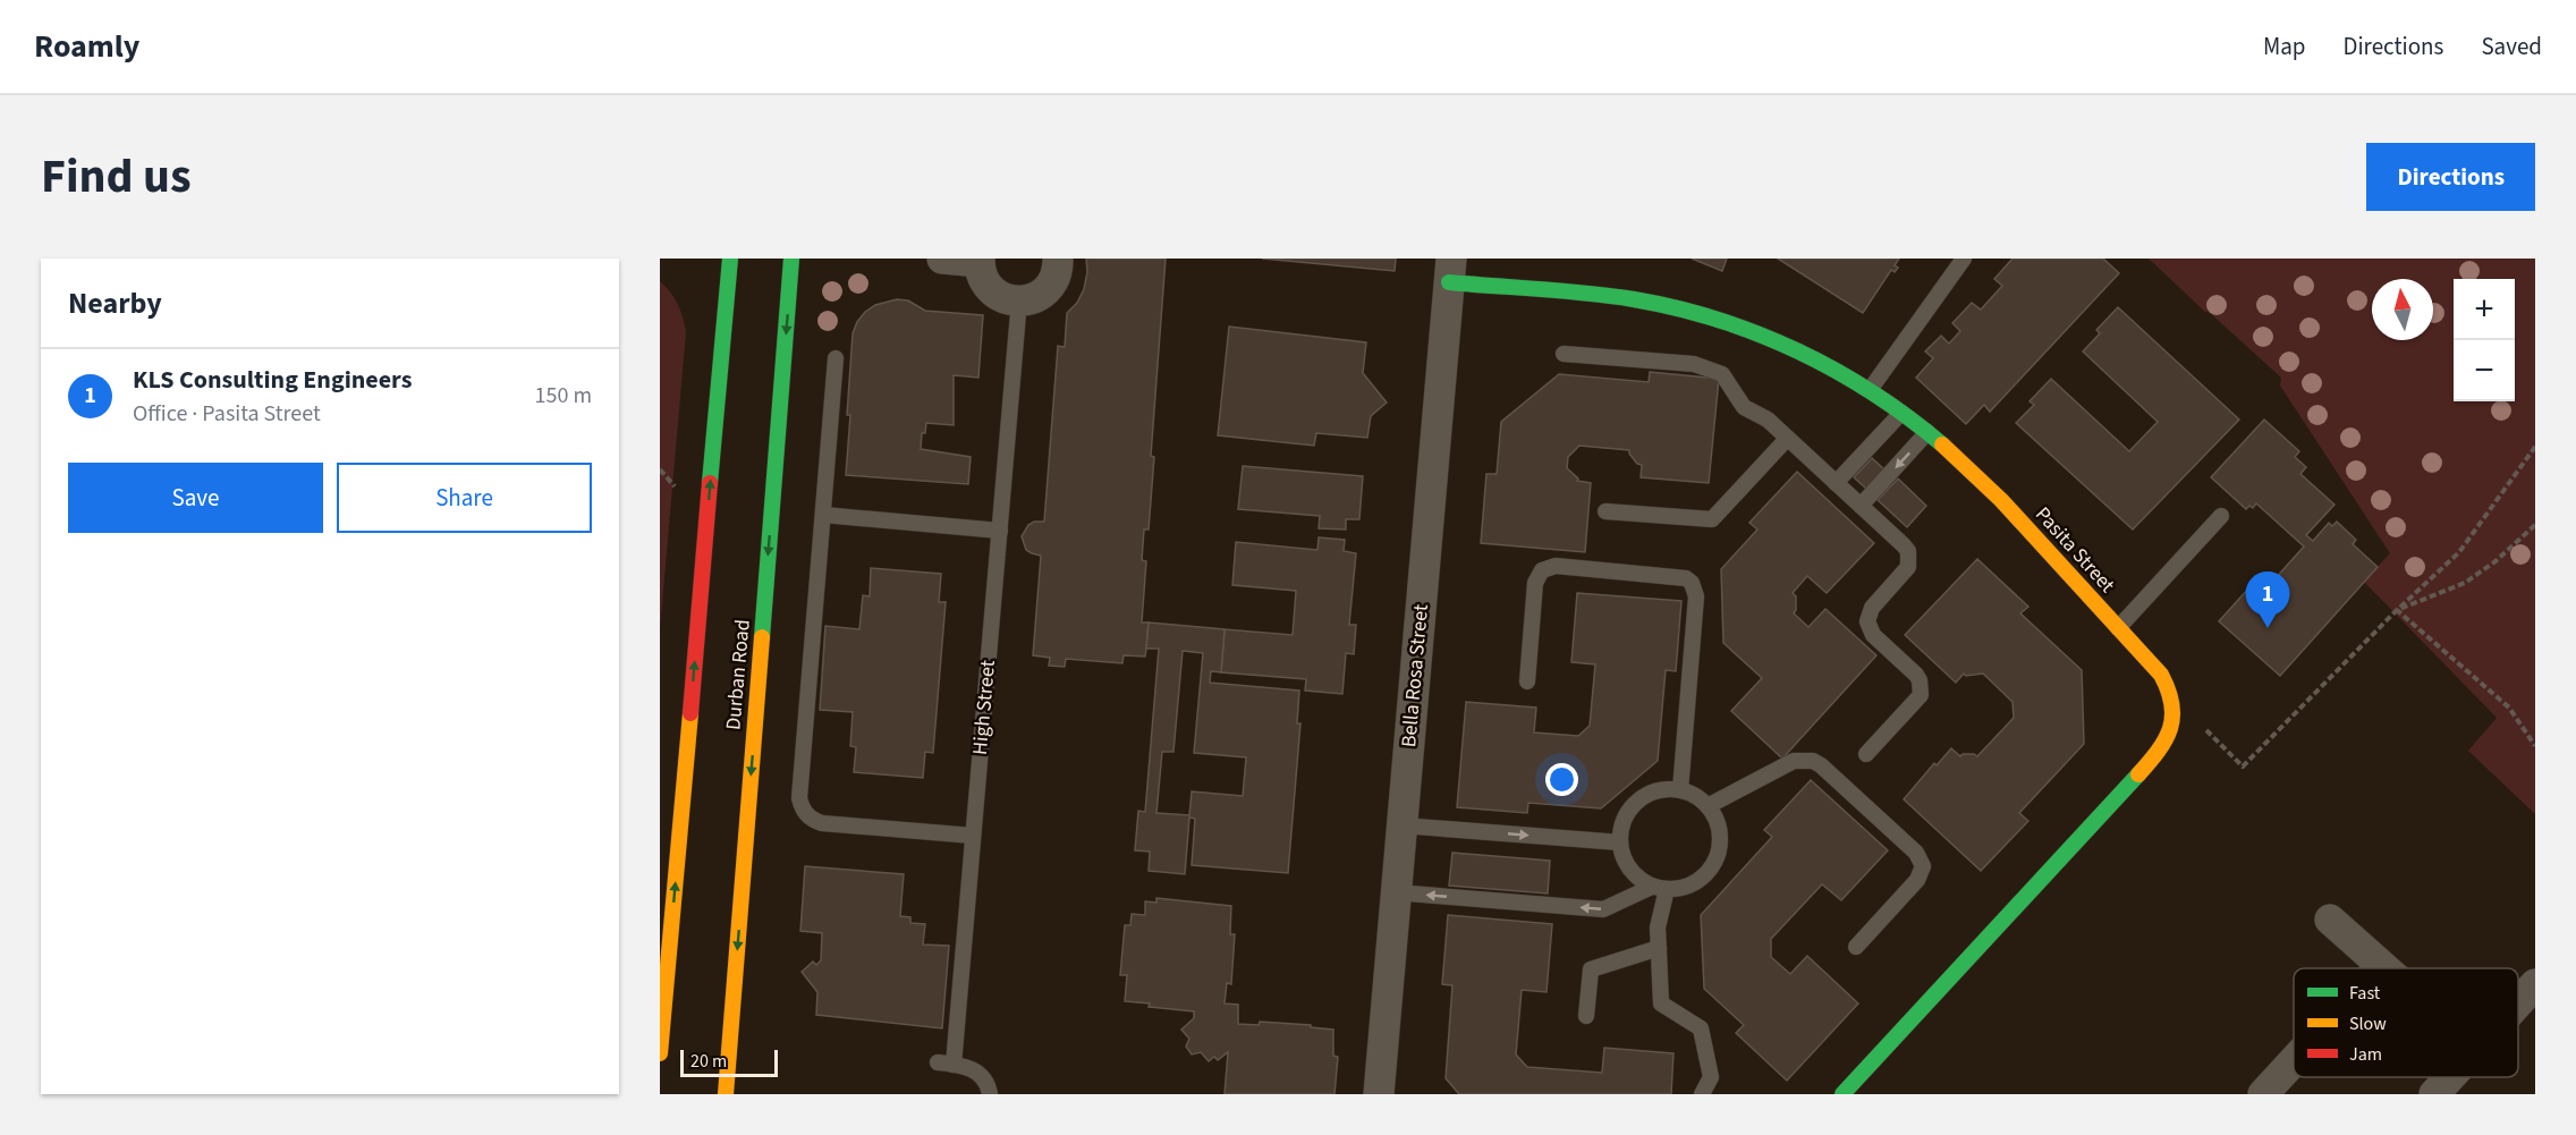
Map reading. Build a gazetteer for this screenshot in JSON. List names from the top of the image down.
{
  "streets": {
    "main road": ["Pasita Street", "Durban Road"],
    "street": ["Bella Rosa Street"],
    "lane": ["High Street"]
  },
  "crossings": [
    ["Pasita Street", "Bella Rosa Street"]
  ],
  "legend": ["Fast", "Slow", "Jam"],
  "scale_bar": "20 m",
  "north": "top",
  "page": {
    "header": "Roamly",
    "nav": ["Map", "Directions", "Saved"],
    "title": "Find us",
    "buttons": [
      "Directions",
      ["Save", "Share"]
    ],
    "heading": "Nearby",
    "map_buttons": ["+", "−"],
    "list": [
      {
        "mark": "1",
        "name": "KLS Consulting Engineers",
        "note": "Office · Pasita Street",
        "value": "150 m"
      }
    ],
    "pins": "1",
    "scale": "20 m"
  }
}
